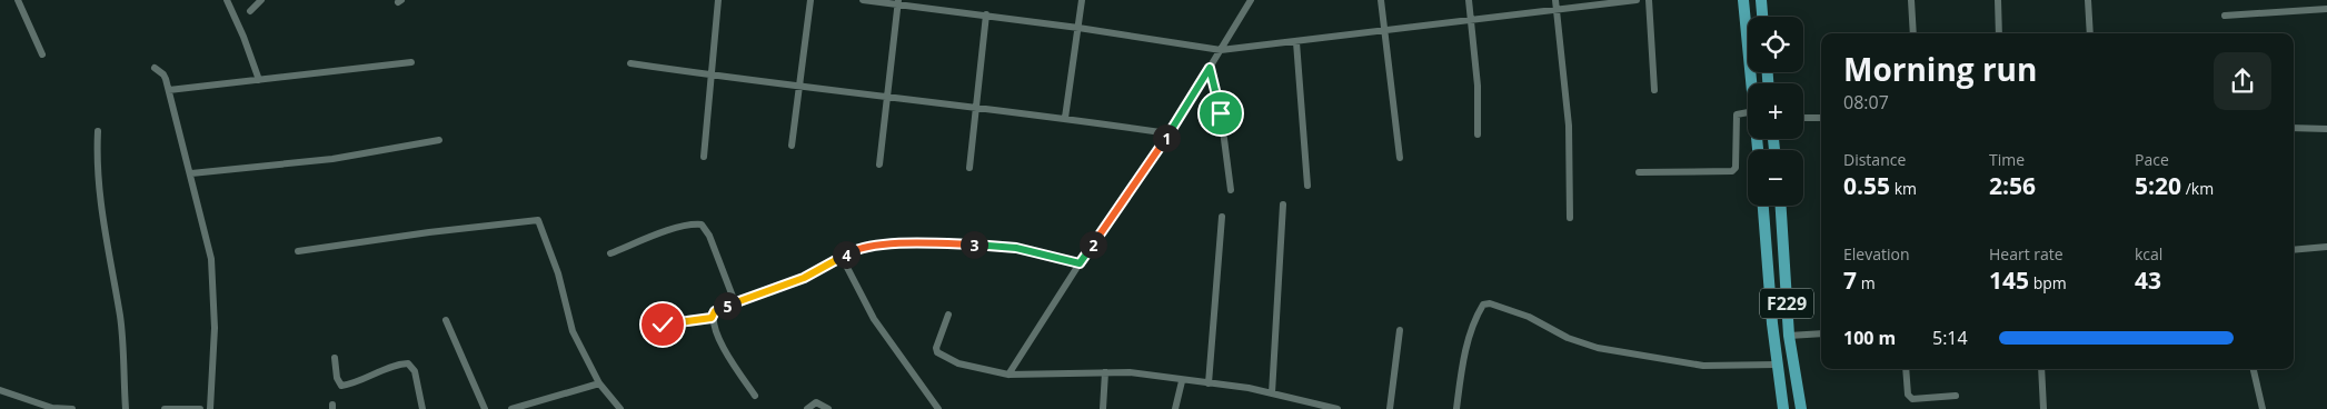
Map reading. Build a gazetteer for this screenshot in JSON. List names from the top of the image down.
{
  "streets": {
    "main road": ["F229"]
  },
  "page": {
    "map_buttons": ["+", "−"],
    "heading": ["Morning run", "08:07"],
    "pins": [
      "1",
      "2",
      "3",
      "4",
      "5"
    ],
    "stats": [
      ["Distance", "0.55 km"],
      ["Time", "2:56"],
      ["Pace", "5:20 /km"],
      ["Elevation", "7 m"],
      ["Heart rate", "145 bpm"],
      ["kcal", "43"]
    ],
    "list": [
      {
        "name": "100 m",
        "note": "5:14"
      }
    ]
  }
}
